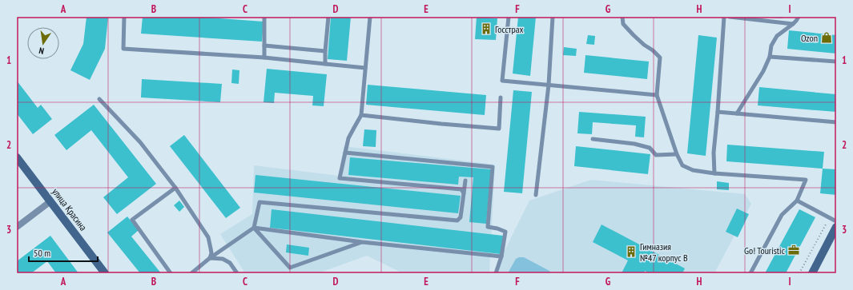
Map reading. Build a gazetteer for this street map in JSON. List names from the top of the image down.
{
  "streets": {
    "main road": ["улица Красина"]
  },
  "places": {
    "building": ["Госстрах", "Гимназия №47 корпус В"],
    "shop": ["Ozon"],
    "office": ["Go! Touristic"]
  },
  "scale_bar": "50 m",
  "north": "bottom",
  "grid": {
    "columns": [
      "A",
      "B",
      "C",
      "D",
      "E",
      "F",
      "G",
      "H",
      "I"
    ],
    "rows": ["1", "2", "3"]
  }
}
